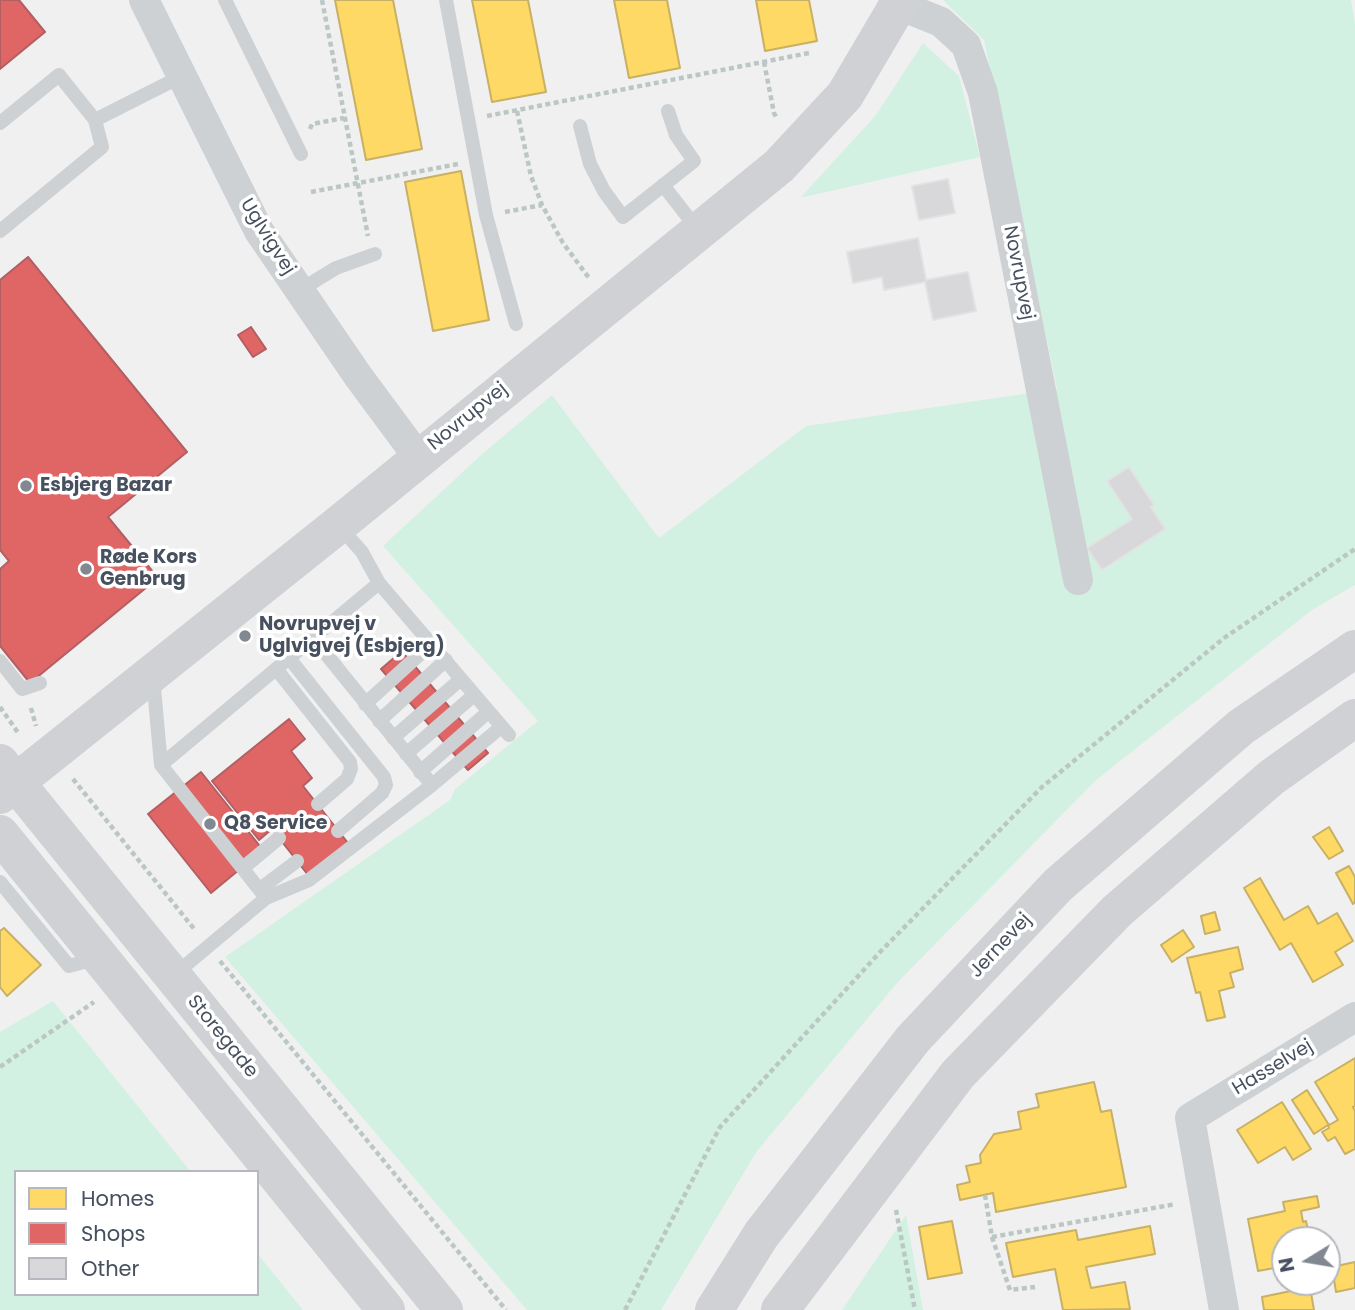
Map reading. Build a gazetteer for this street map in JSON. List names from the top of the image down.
{
  "streets": {
    "main road": ["Novrupvej", "Jernevej", "Storegade"],
    "street": ["Uglvigvej", "Hasselvej"]
  },
  "crossings": [
    ["Uglvigvej", "Novrupvej"],
    ["Novrupvej", "Storegade"]
  ],
  "places": [
    "Esbjerg Bazar",
    "Røde Kors Genbrug",
    "Novrupvej v Uglvigvej (Esbjerg)",
    "Q8 Service"
  ],
  "legend": ["Homes", "Shops", "Other"],
  "north": "left"
}
